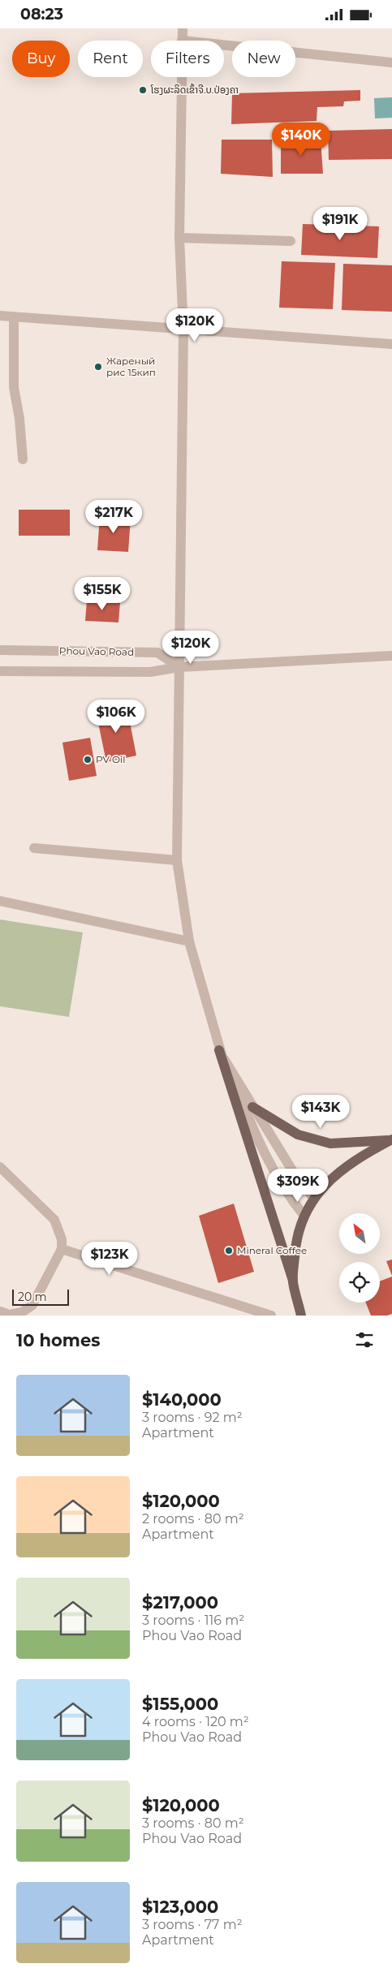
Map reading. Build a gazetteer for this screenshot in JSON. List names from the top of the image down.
{
  "streets": {
    "street": ["Phou Vao Road"]
  },
  "places": [
    "ໂຮງຜະລິດເຂົ້າຈີ.ບ.ປ່ອງຄາ",
    "Жареный рис 15кип",
    "PV Oil",
    "Mineral Coffee"
  ],
  "scale_bar": "20 m",
  "north": "top left",
  "page": {
    "status": "08:23",
    "chip": [
      "Buy",
      "Rent",
      "Filters",
      "New"
    ],
    "price": [
      "$140K",
      "$191K",
      "$120K",
      "$217K",
      "$155K",
      "$120K",
      "$106K",
      "$143K",
      "$309K",
      "$123K"
    ],
    "scale": "20 m",
    "heading": "10 homes",
    "list": [
      {
        "name": "$140,000",
        "note": "3 rooms · 92 m² · Apartment"
      },
      {
        "name": "$120,000",
        "note": "2 rooms · 80 m² · Apartment"
      },
      {
        "name": "$217,000",
        "note": "3 rooms · 116 m² · Phou Vao Road"
      },
      {
        "name": "$155,000",
        "note": "4 rooms · 120 m² · Phou Vao Road"
      },
      {
        "name": "$120,000",
        "note": "3 rooms · 80 m² · Phou Vao Road"
      },
      {
        "name": "$123,000",
        "note": "3 rooms · 77 m² · Apartment"
      }
    ]
  }
}
